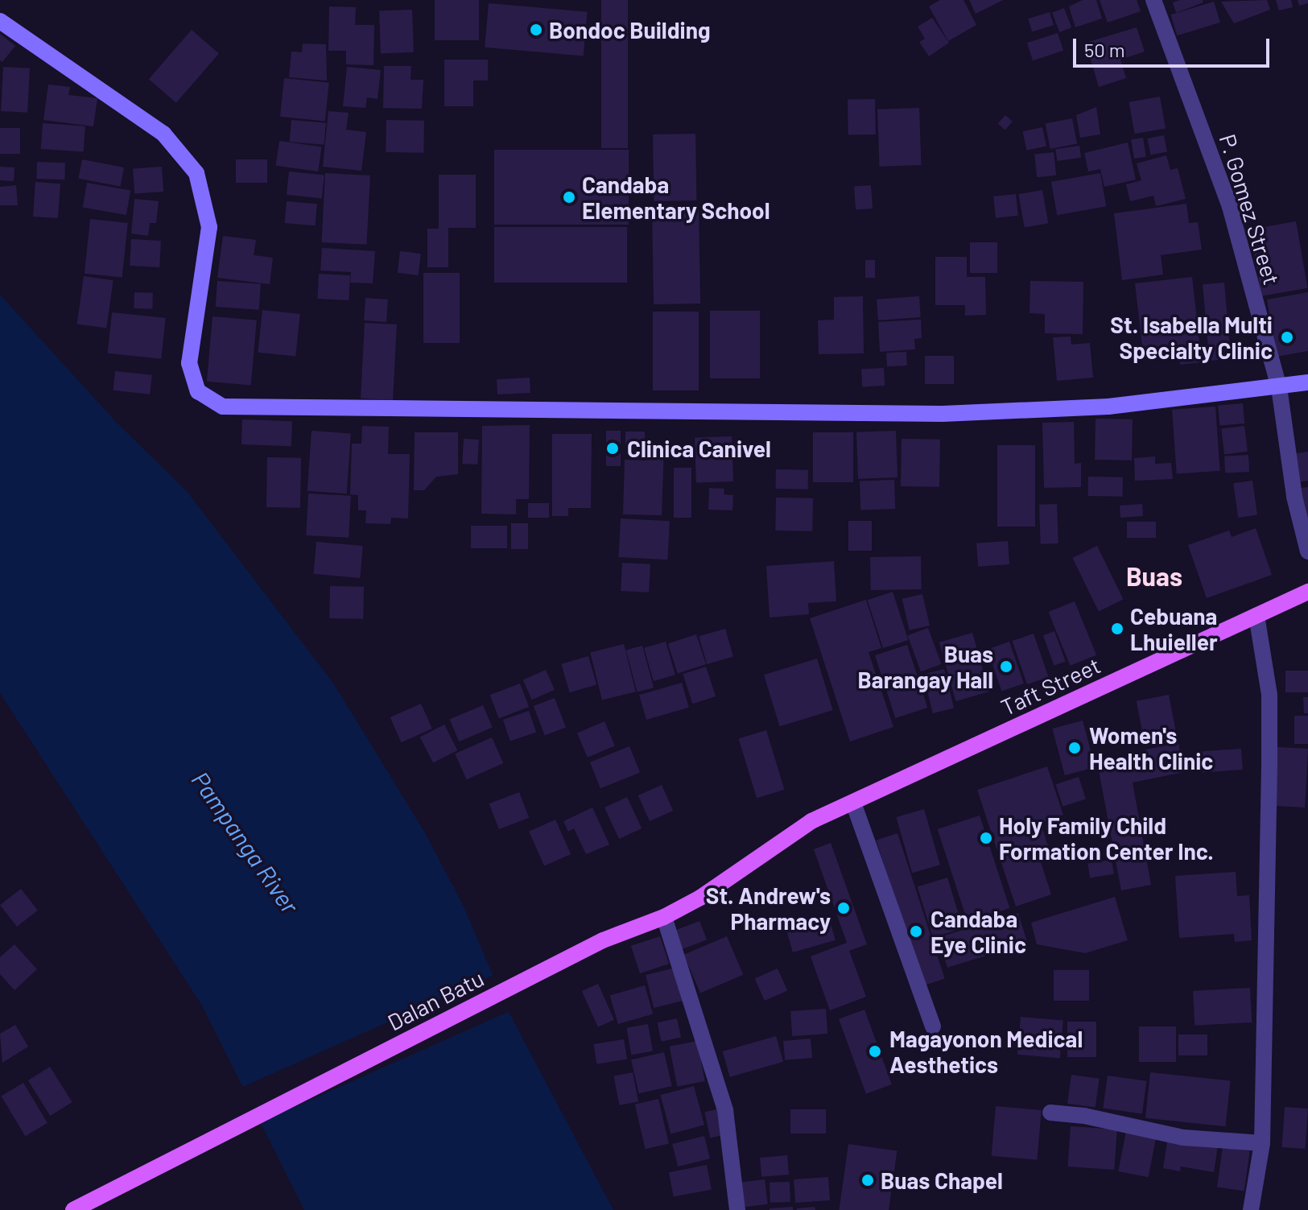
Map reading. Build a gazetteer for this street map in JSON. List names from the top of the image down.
{
  "streets": {
    "main road": ["Taft Street", "Dalan Batu"],
    "street": ["P. Gomez Street"]
  },
  "crossings": [
    ["Taft Street", "Dalan Batu"]
  ],
  "districts": ["Buas"],
  "water": ["Pampanga River"],
  "places": [
    "Bondoc Building",
    "Candaba Elementary School",
    "St. Isabella Multi Specialty Clinic",
    "Clinica Canivel",
    "Cebuana Lhuieller",
    "Buas Barangay Hall",
    "Women's Health Clinic",
    "Holy Family Child Formation Center Inc.",
    "St. Andrew's Pharmacy",
    "Candaba Eye Clinic",
    "Magayonon Medical Aesthetics",
    "Buas Chapel"
  ],
  "scale_bar": "50 m"
}
